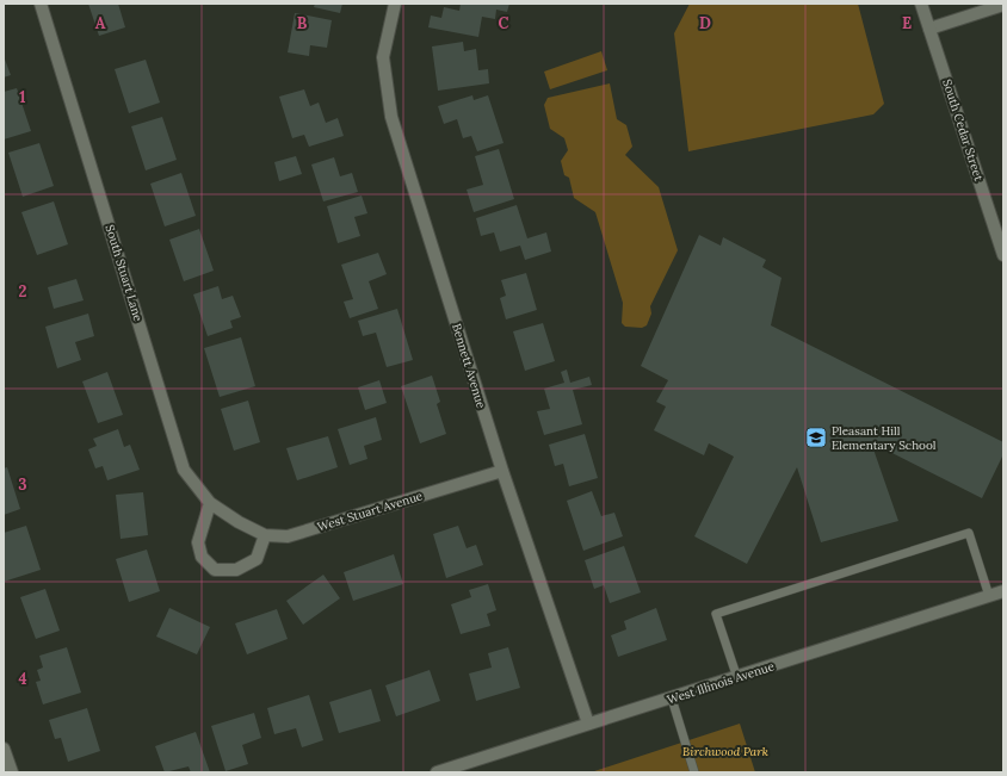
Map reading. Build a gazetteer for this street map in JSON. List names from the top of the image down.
{
  "streets": {
    "street": [
      "South Cedar Street",
      "South Stuart Lane",
      "Bennett Avenue",
      "West Stuart Avenue",
      "West Illinois Avenue"
    ]
  },
  "crossings": [
    ["South Stuart Lane", "West Stuart Avenue"],
    ["Bennett Avenue", "West Stuart Avenue"],
    ["Bennett Avenue", "West Illinois Avenue"]
  ],
  "parks": ["Birchwood Park"],
  "places": {
    "school or university": ["Pleasant Hill Elementary School"]
  },
  "grid": {
    "columns": [
      "A",
      "B",
      "C",
      "D",
      "E"
    ],
    "rows": [
      "1",
      "2",
      "3",
      "4"
    ]
  }
}
